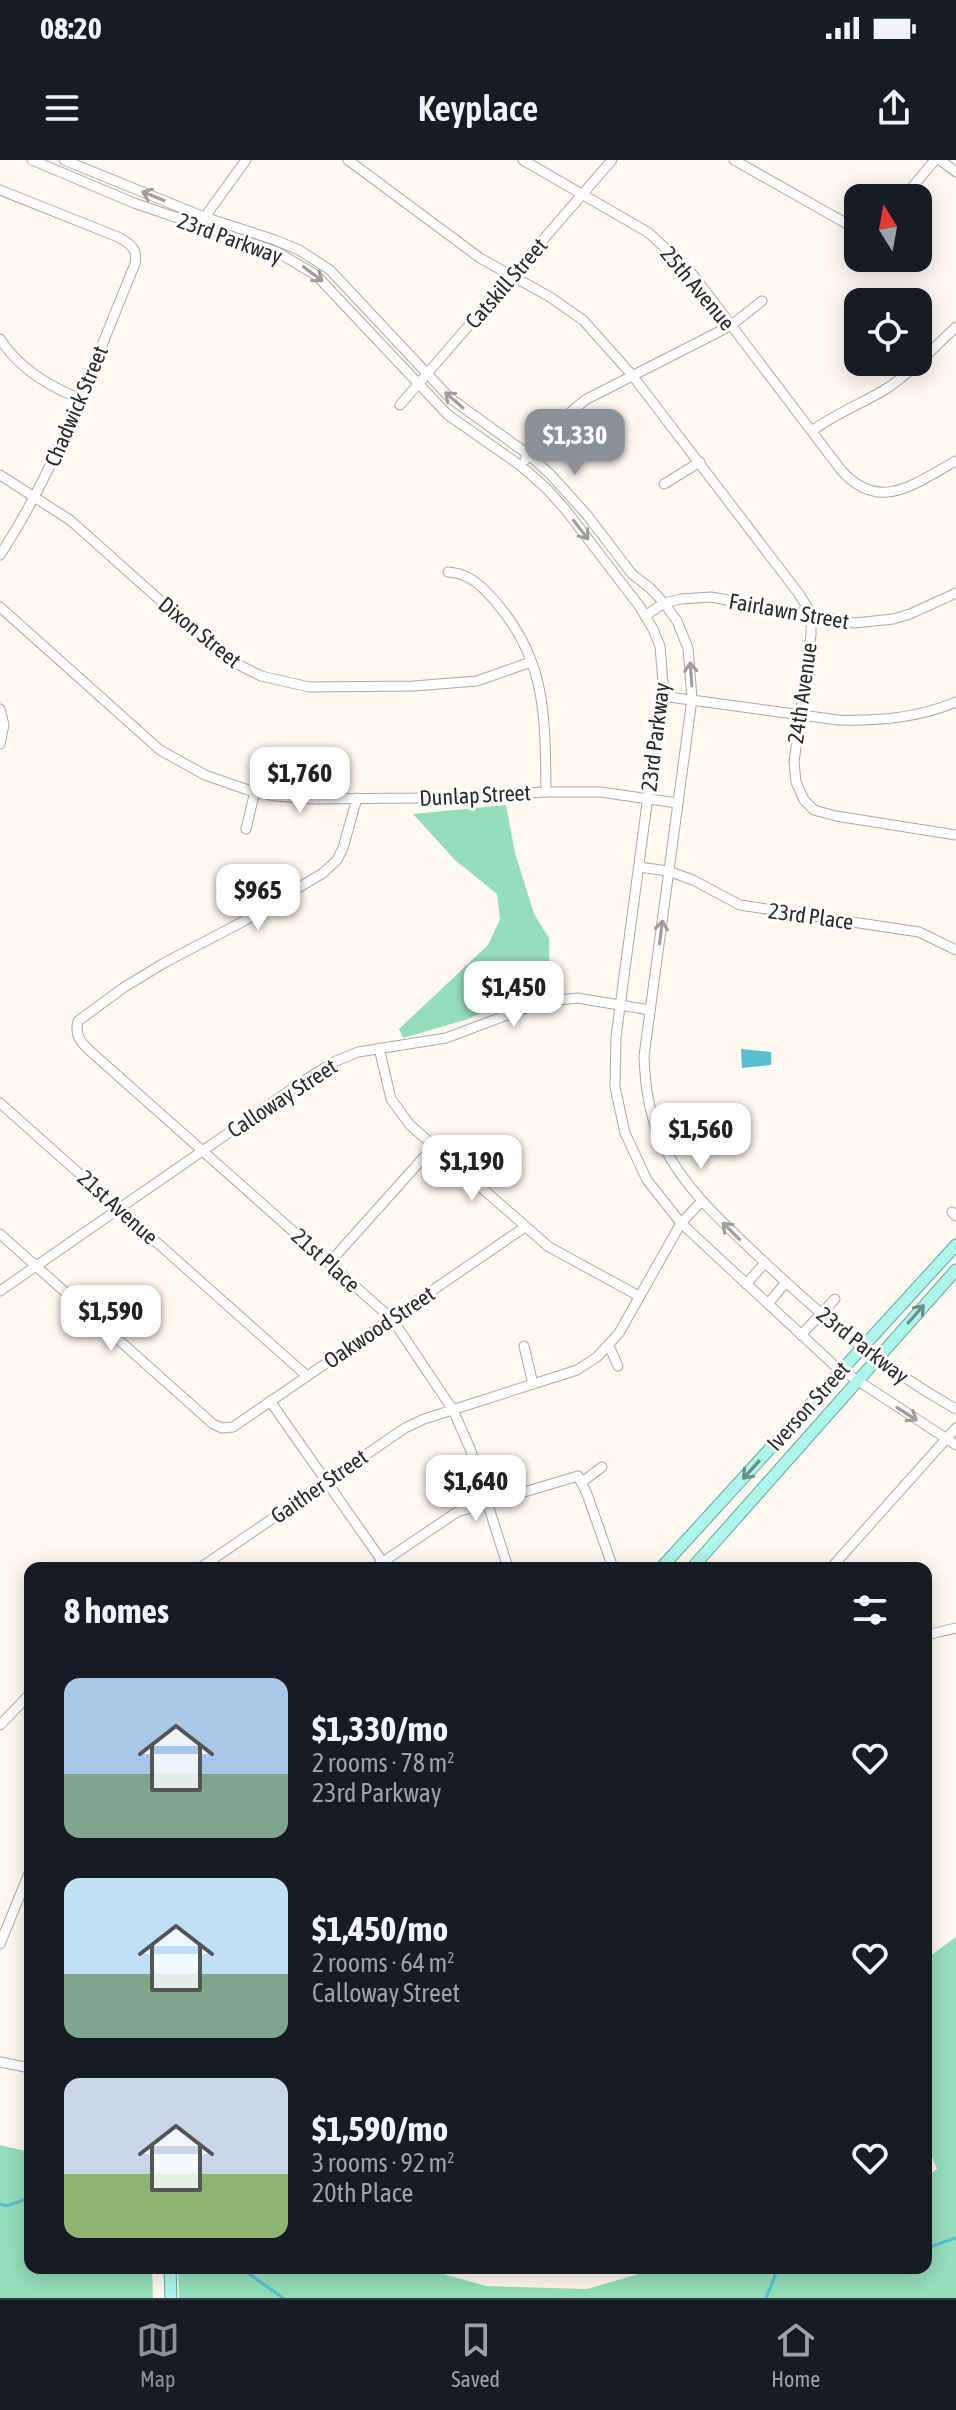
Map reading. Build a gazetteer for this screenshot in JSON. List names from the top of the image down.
{
  "streets": {
    "main road": ["Iverson Street"],
    "street": [
      "23rd Parkway",
      "Catskill Street",
      "25th Avenue",
      "Chadwick Street",
      "Fairlawn Street",
      "Dixon Street",
      "24th Avenue",
      "Dunlap Street",
      "23rd Place",
      "Calloway Street",
      "21st Avenue",
      "21st Place",
      "Oakwood Street",
      "Gaither Street"
    ]
  },
  "crossings": [
    ["23rd Parkway", "Catskill Street"],
    ["23rd Parkway", "Fairlawn Street"],
    ["23rd Parkway", "Dunlap Street"],
    ["23rd Parkway", "23rd Place"],
    ["23rd Parkway", "Calloway Street"],
    ["23rd Parkway", "Iverson Street"],
    ["23rd Parkway", "Gaither Street"],
    ["Catskill Street", "25th Avenue"],
    ["Catskill Street", "24th Avenue"],
    ["Chadwick Street", "Dixon Street"],
    ["Fairlawn Street", "24th Avenue"],
    ["Dunlap Street", "21st Place"],
    ["Calloway Street", "21st Avenue"],
    ["Calloway Street", "21st Place"],
    ["Calloway Street", "Oakwood Street"],
    ["21st Avenue", "Oakwood Street"],
    ["21st Place", "Oakwood Street"],
    ["21st Place", "Gaither Street"]
  ],
  "north": "top",
  "page": {
    "status": "08:20",
    "header": "Keyplace",
    "price": [
      "$1,330",
      "$1,760",
      "$965",
      "$1,450",
      "$1,560",
      "$1,190",
      "$1,590",
      "$1,640"
    ],
    "heading": "8 homes",
    "list": [
      {
        "name": "$1,330/mo",
        "note": "2 rooms · 78 m² · 23rd Parkway"
      },
      {
        "name": "$1,450/mo",
        "note": "2 rooms · 64 m² · Calloway Street"
      },
      {
        "name": "$1,590/mo",
        "note": "3 rooms · 92 m² · 20th Place"
      }
    ],
    "tabs": ["Map", "Saved", "Home"]
  }
}
